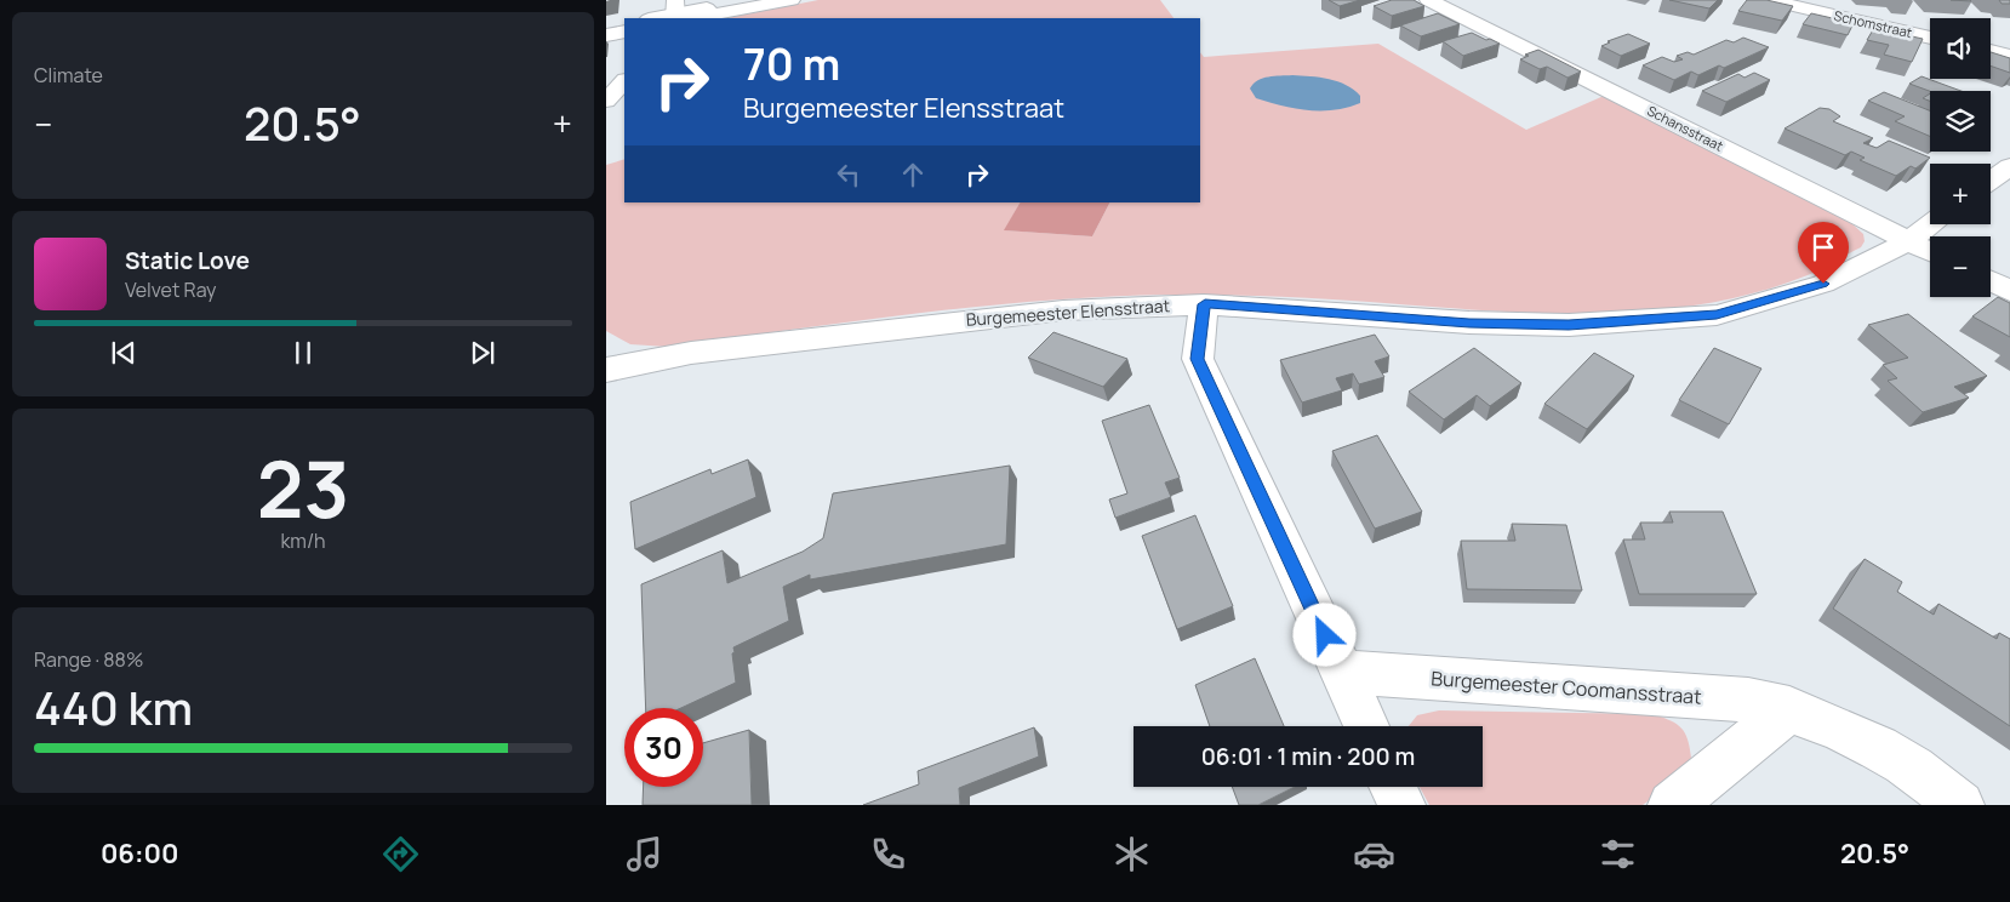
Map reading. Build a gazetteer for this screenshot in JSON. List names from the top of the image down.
{
  "streets": {
    "street": [
      "Schomstraat",
      "Schansstraat",
      "Burgemeester Elensstraat",
      "Burgemeester Coomansstraat"
    ]
  },
  "crossings": [
    ["Schansstraat", "Burgemeester Elensstraat"]
  ],
  "page": {
    "tile": [
      "Climate",
      ["23", "km/h"],
      ["Range · 88%", "440 km"]
    ],
    "map_buttons": ["+", "−"],
    "turn": ["70 m", "Burgemeester Elensstraat"],
    "heat": ["−", "20.5°", "+"],
    "song": ["Static Love", "Velvet Ray"],
    "limit": "30",
    "trip": "06:01 · 1 min · 200 m",
    "tabs": ["06:00", "20.5°"]
  }
}
